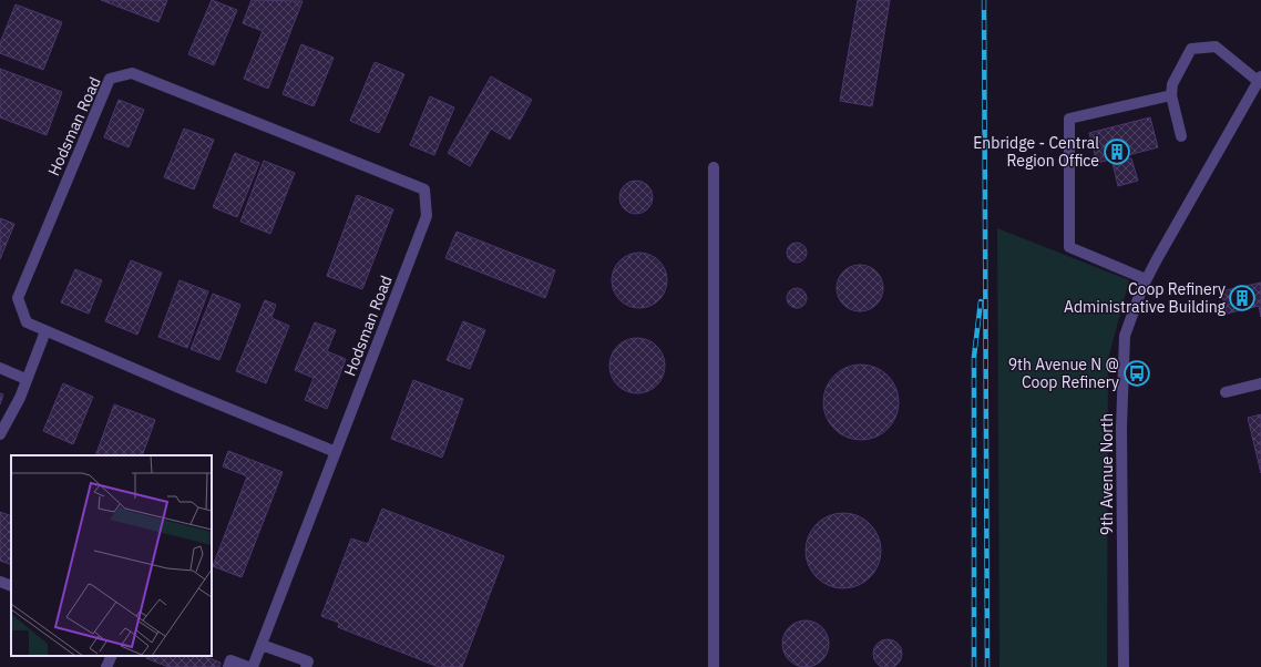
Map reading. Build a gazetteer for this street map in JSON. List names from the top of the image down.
{
  "streets": {
    "street": ["Hodsman Road", "9th Avenue North"]
  },
  "places": {
    "building": ["Enbridge - Central Region Office", "Coop Refinery Administrative Building"],
    "bus stop": ["9th Avenue N @ Coop Refinery"]
  }
}
